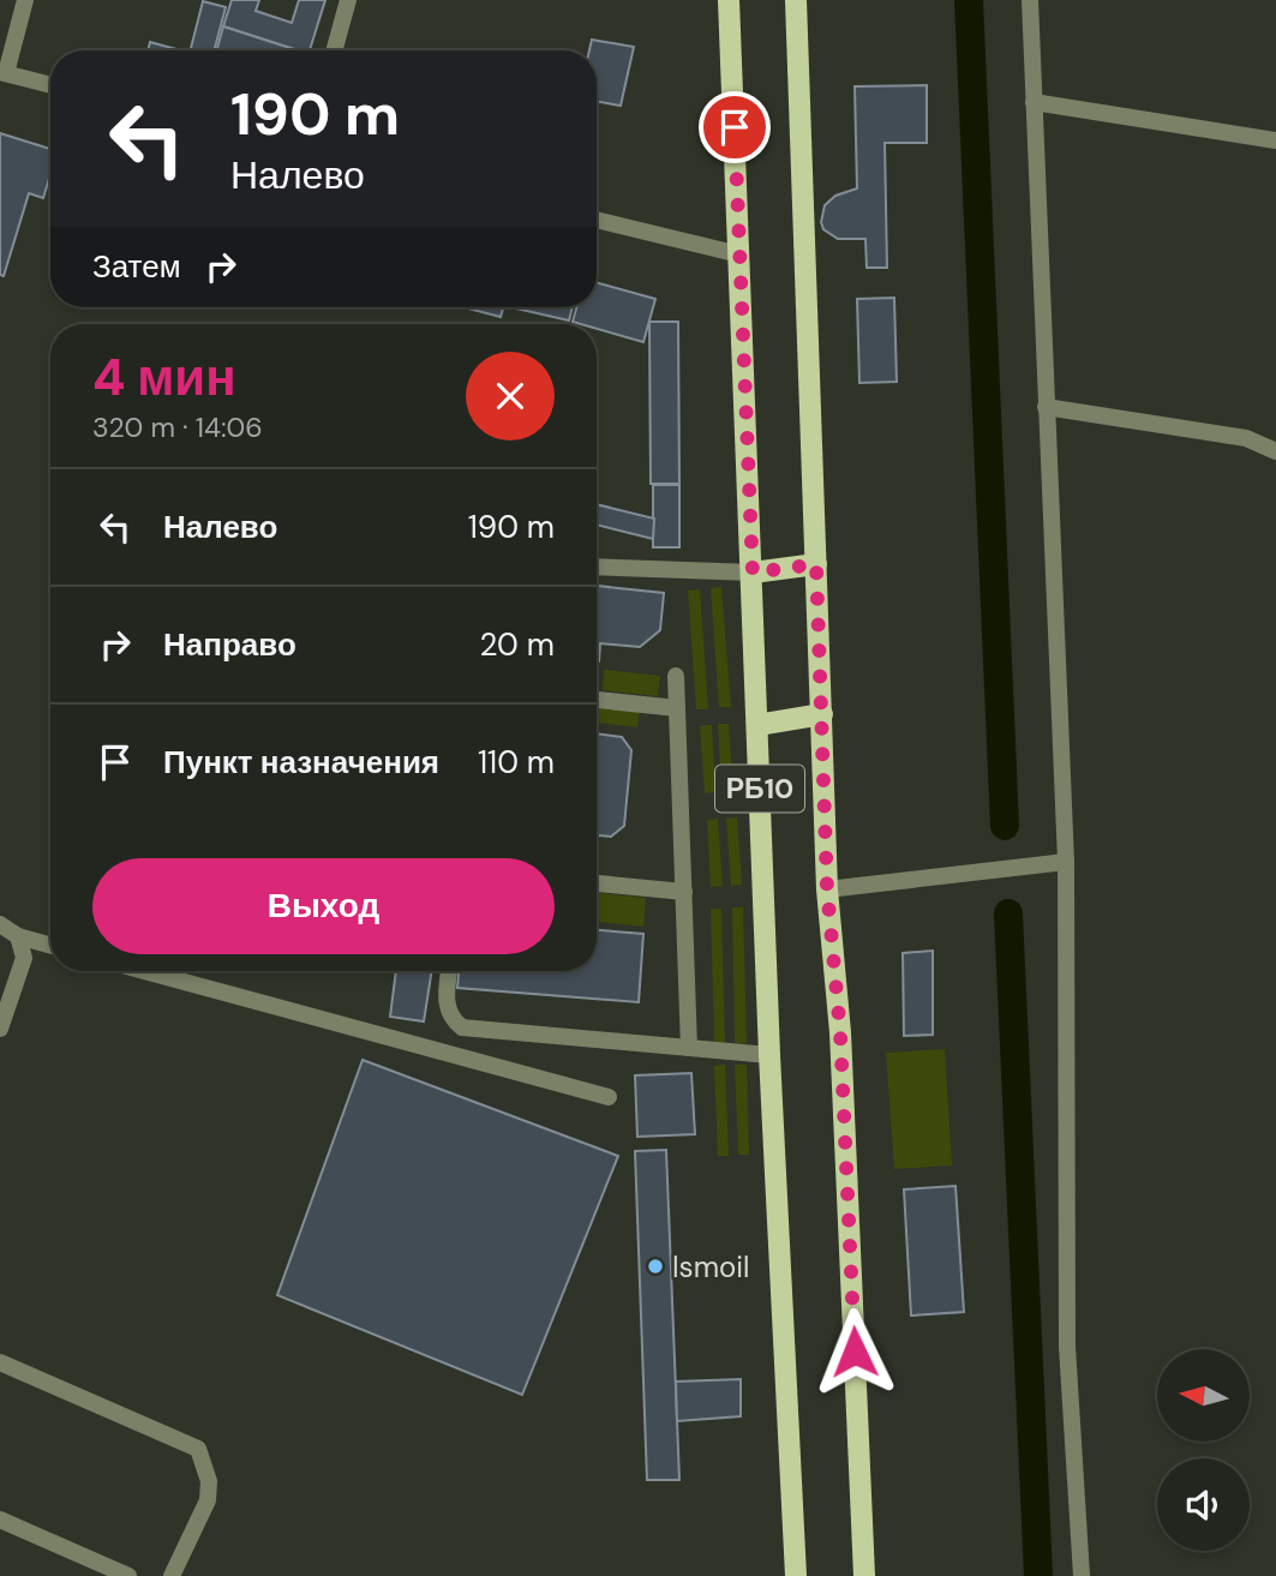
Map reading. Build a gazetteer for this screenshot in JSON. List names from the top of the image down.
{
  "streets": {
    "main road": ["РБ10"]
  },
  "places": ["Ismoil"],
  "north": "left",
  "page": {
    "turn": ["190 m", "Налево"],
    "then": "Затем",
    "heading": ["4 мин", "320 m · 14:06"],
    "list": [
      {
        "name": "Налево",
        "value": "190 m"
      },
      {
        "name": "Направо",
        "value": "20 m"
      },
      {
        "name": "Пункт назначения",
        "value": "110 m"
      }
    ],
    "buttons": "Выход"
  }
}
